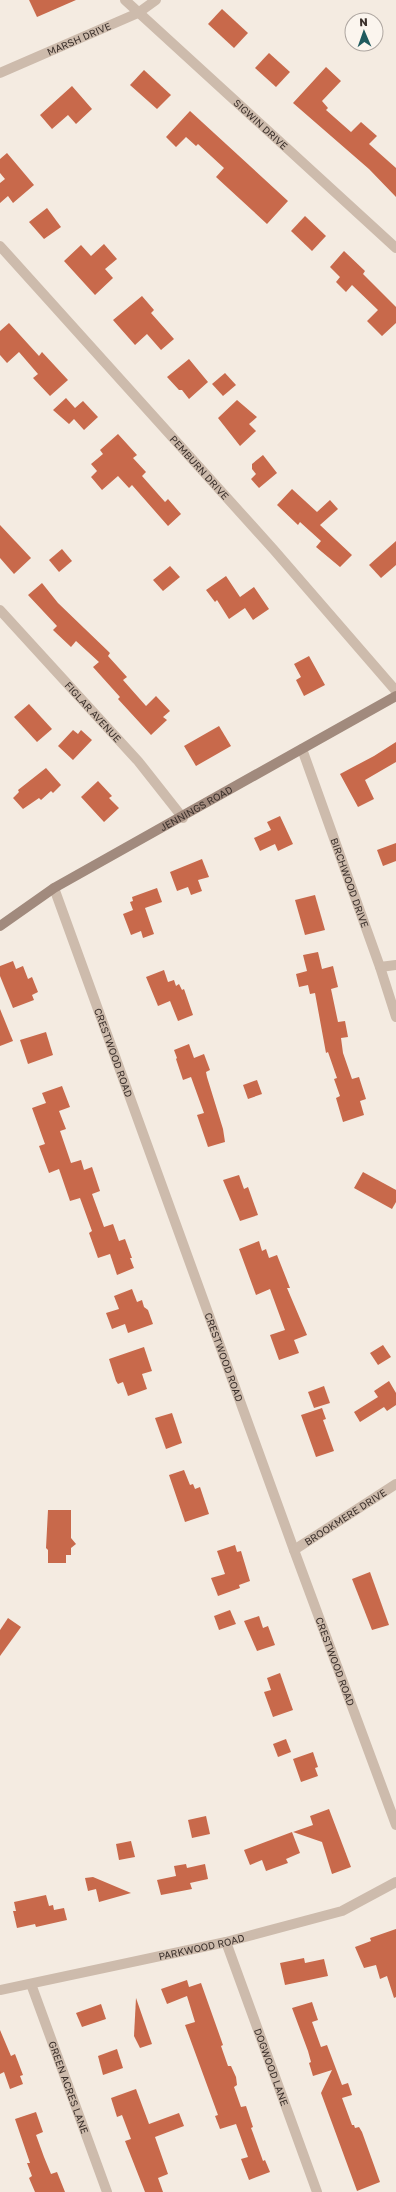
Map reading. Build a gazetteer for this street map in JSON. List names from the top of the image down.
{
  "streets": {
    "street": [
      "MARSH DRIVE",
      "SIGWIN DRIVE",
      "PEMBURN DRIVE",
      "FIGLAR AVENUE",
      "JENNINGS ROAD",
      "BIRCHWOOD DRIVE",
      "CRESTWOOD ROAD",
      "BROOKMERE DRIVE",
      "PARKWOOD ROAD",
      "DOGWOOD LANE",
      "GREEN ACRES LANE"
    ]
  },
  "crossings": [
    ["MARSH DRIVE", "SIGWIN DRIVE"],
    ["FIGLAR AVENUE", "JENNINGS ROAD"],
    ["JENNINGS ROAD", "BIRCHWOOD DRIVE"],
    ["JENNINGS ROAD", "CRESTWOOD ROAD"],
    ["CRESTWOOD ROAD", "BROOKMERE DRIVE"],
    ["PARKWOOD ROAD", "DOGWOOD LANE"],
    ["PARKWOOD ROAD", "GREEN ACRES LANE"]
  ],
  "north": "top"
}
